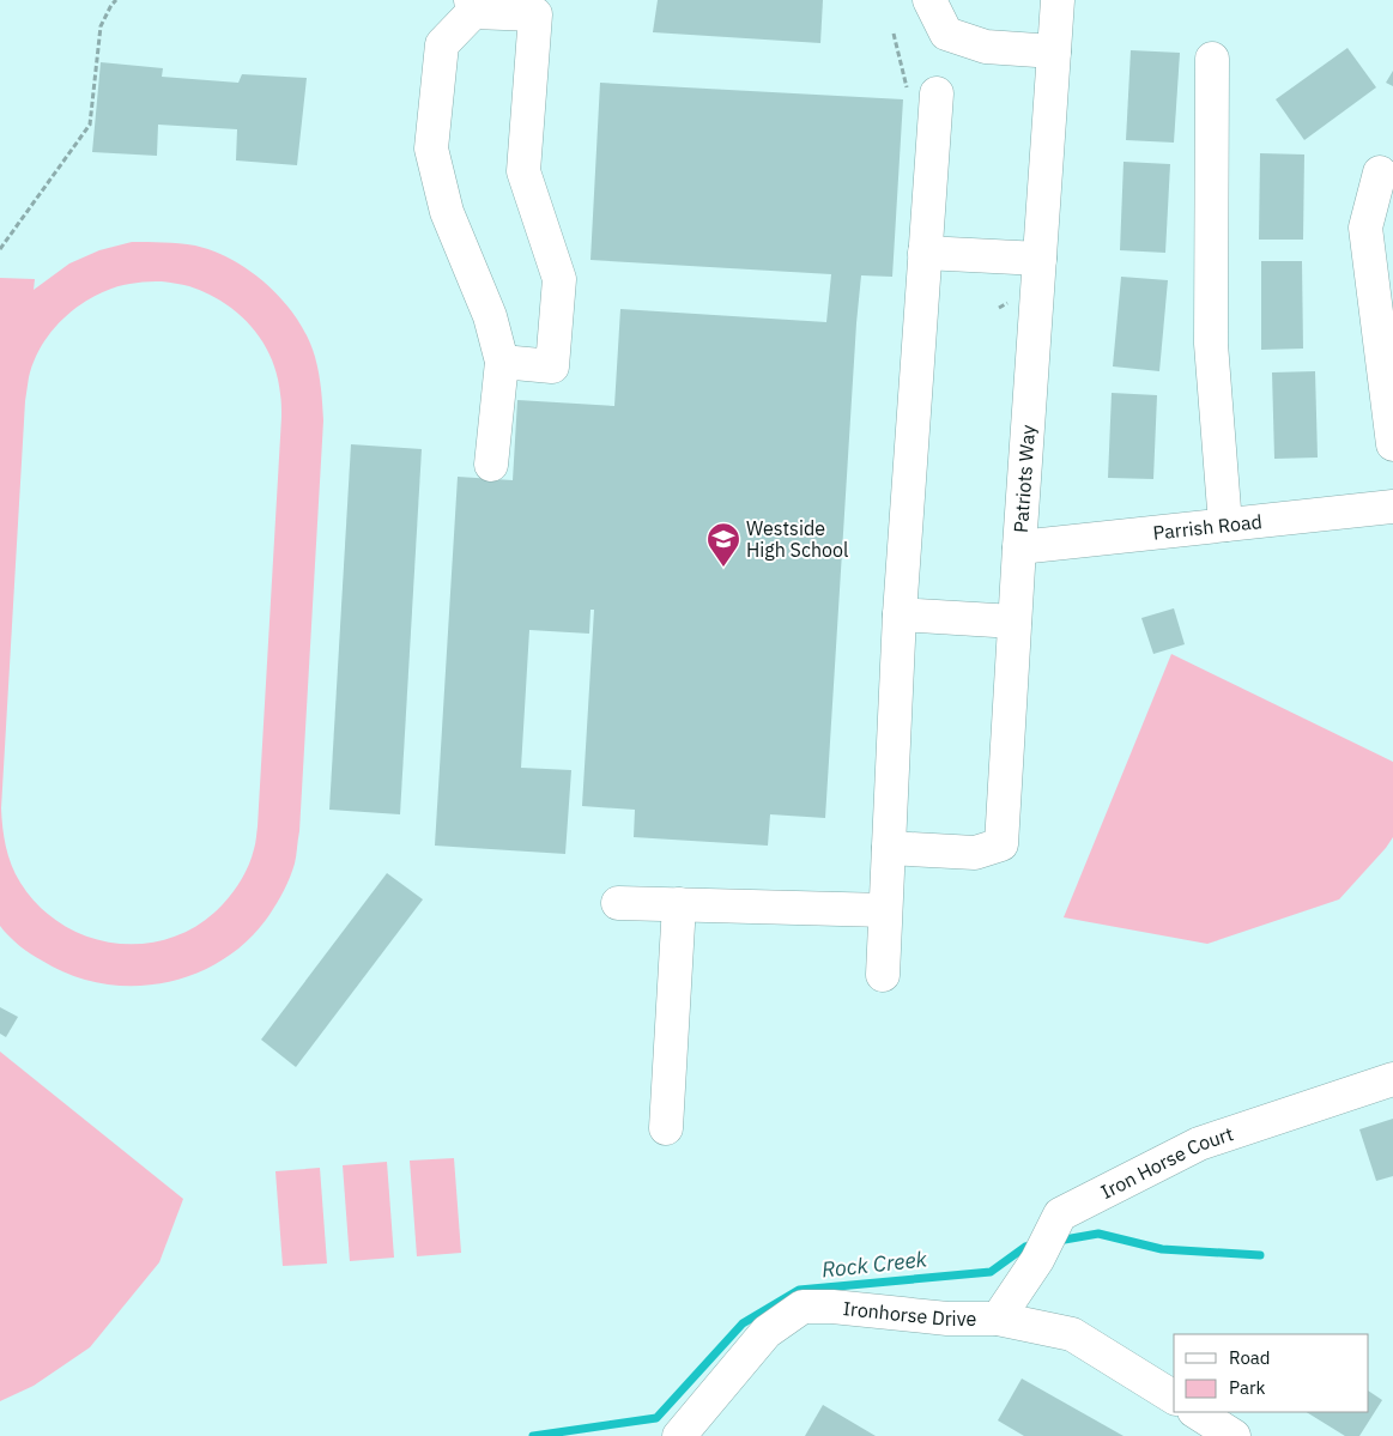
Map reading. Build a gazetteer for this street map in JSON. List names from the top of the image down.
{
  "streets": {
    "street": [
      "Patriots Way",
      "Parrish Road",
      "Iron Horse Court",
      "Ironhorse Drive"
    ]
  },
  "crossings": [
    ["Patriots Way", "Parrish Road"],
    ["Iron Horse Court", "Ironhorse Drive"]
  ],
  "water": ["Rock Creek"],
  "places": {
    "school or university": ["Westside High School"]
  },
  "legend": ["Road", "Park"]
}
